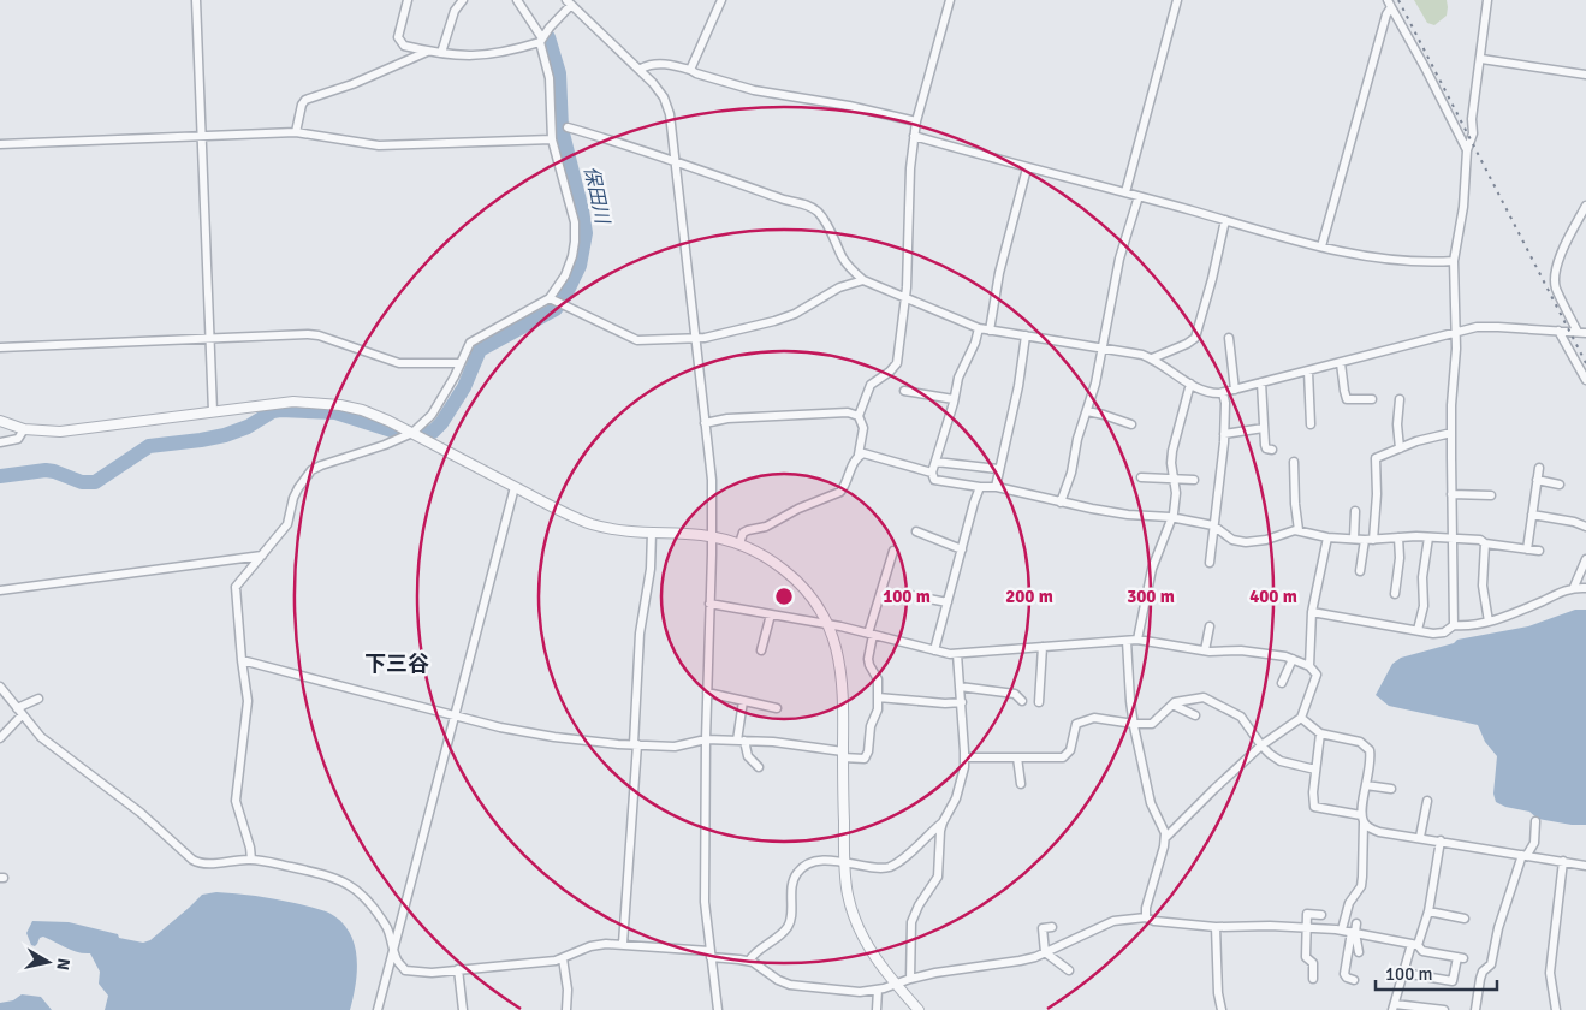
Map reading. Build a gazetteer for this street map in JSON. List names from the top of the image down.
{
  "districts": ["下三谷"],
  "water": ["保田川"],
  "scale_bar": "100 m",
  "north": "right",
  "rings": [
    "100 m",
    "200 m",
    "300 m",
    "400 m"
  ]
}
